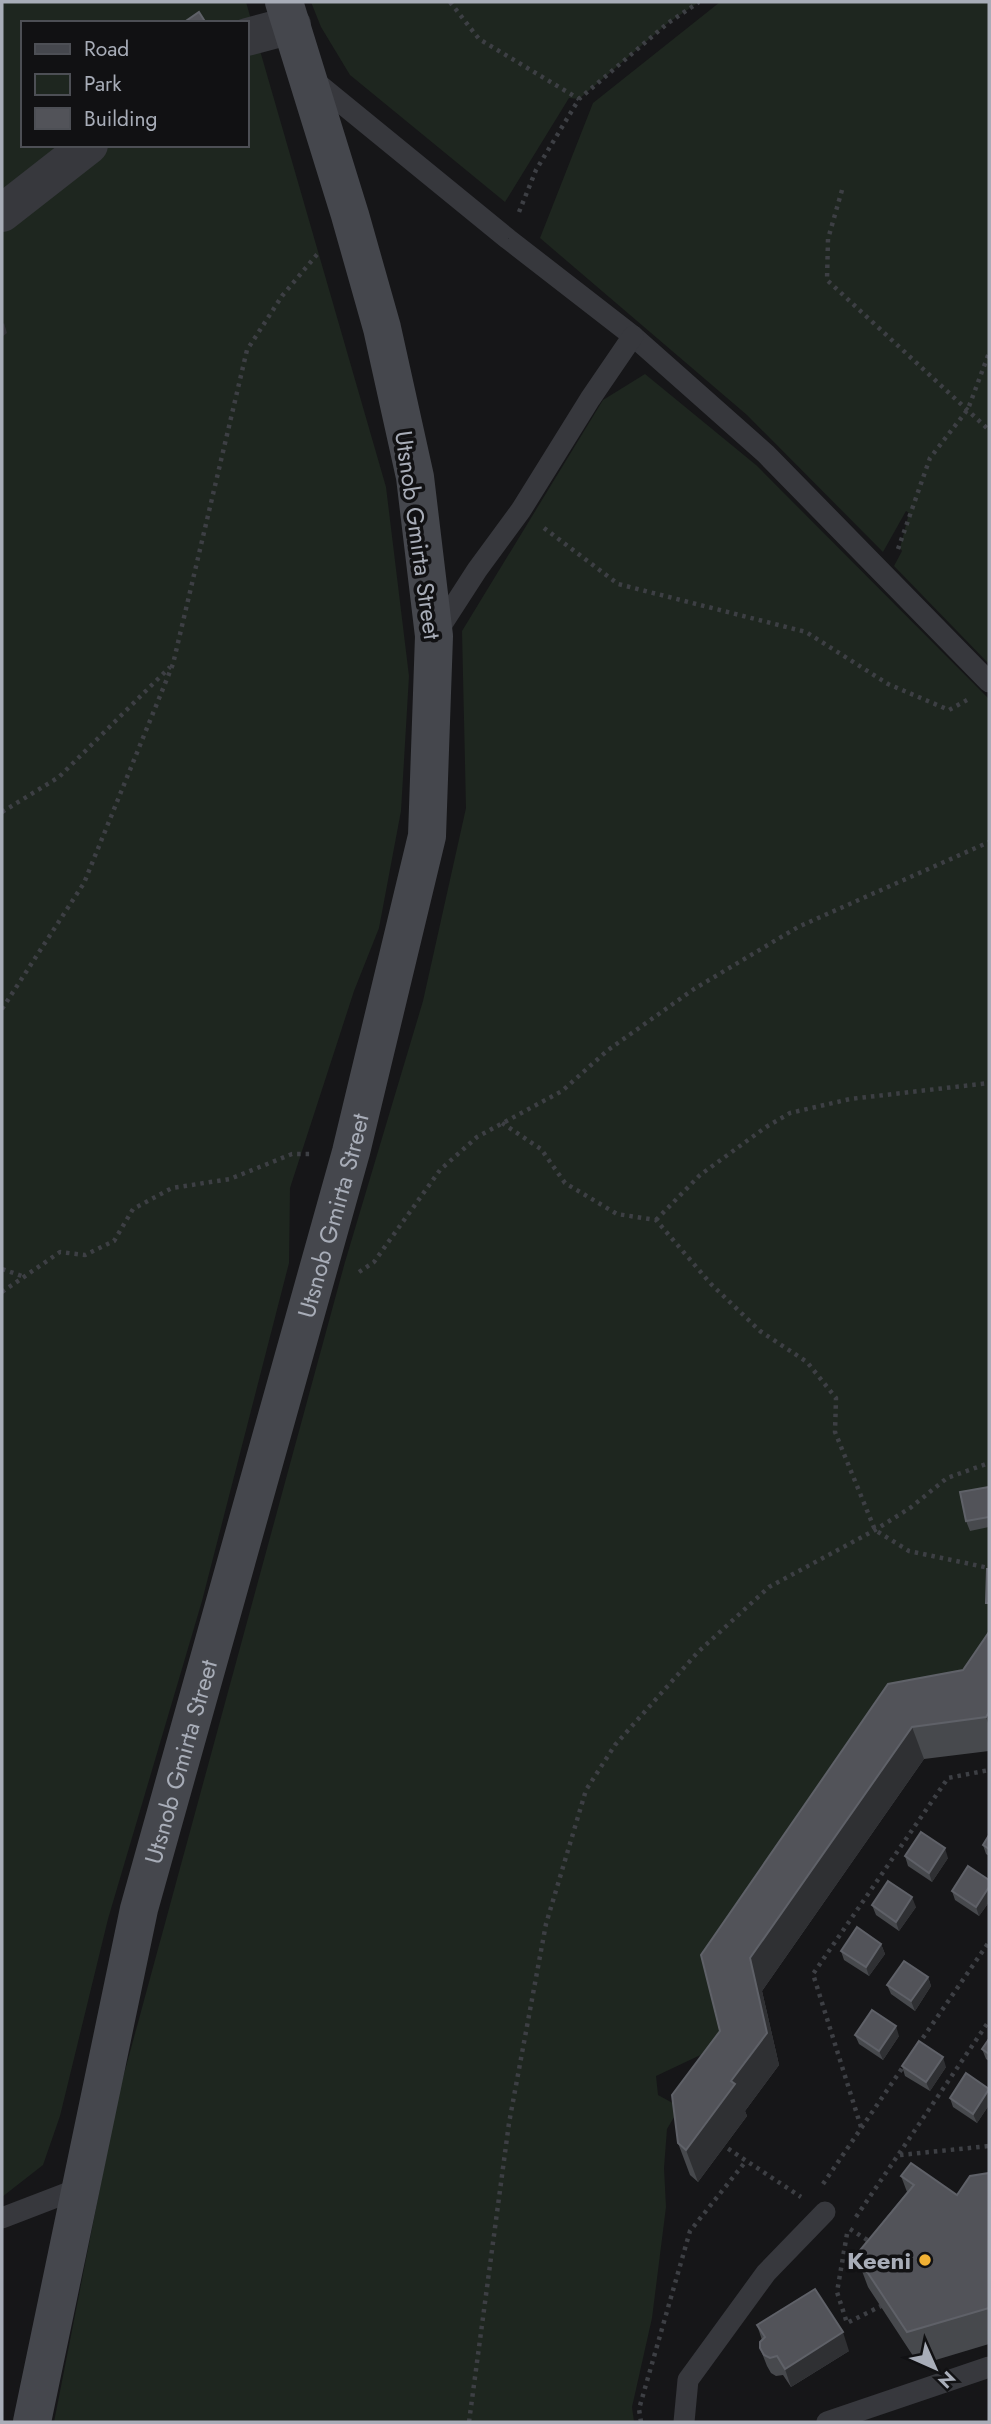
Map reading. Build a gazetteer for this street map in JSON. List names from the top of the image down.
{
  "streets": {
    "main road": ["Utsnob Gmirta Street"]
  },
  "places": ["Keeni"],
  "legend": ["Road", "Park", "Building"],
  "north": "bottom right"
}
